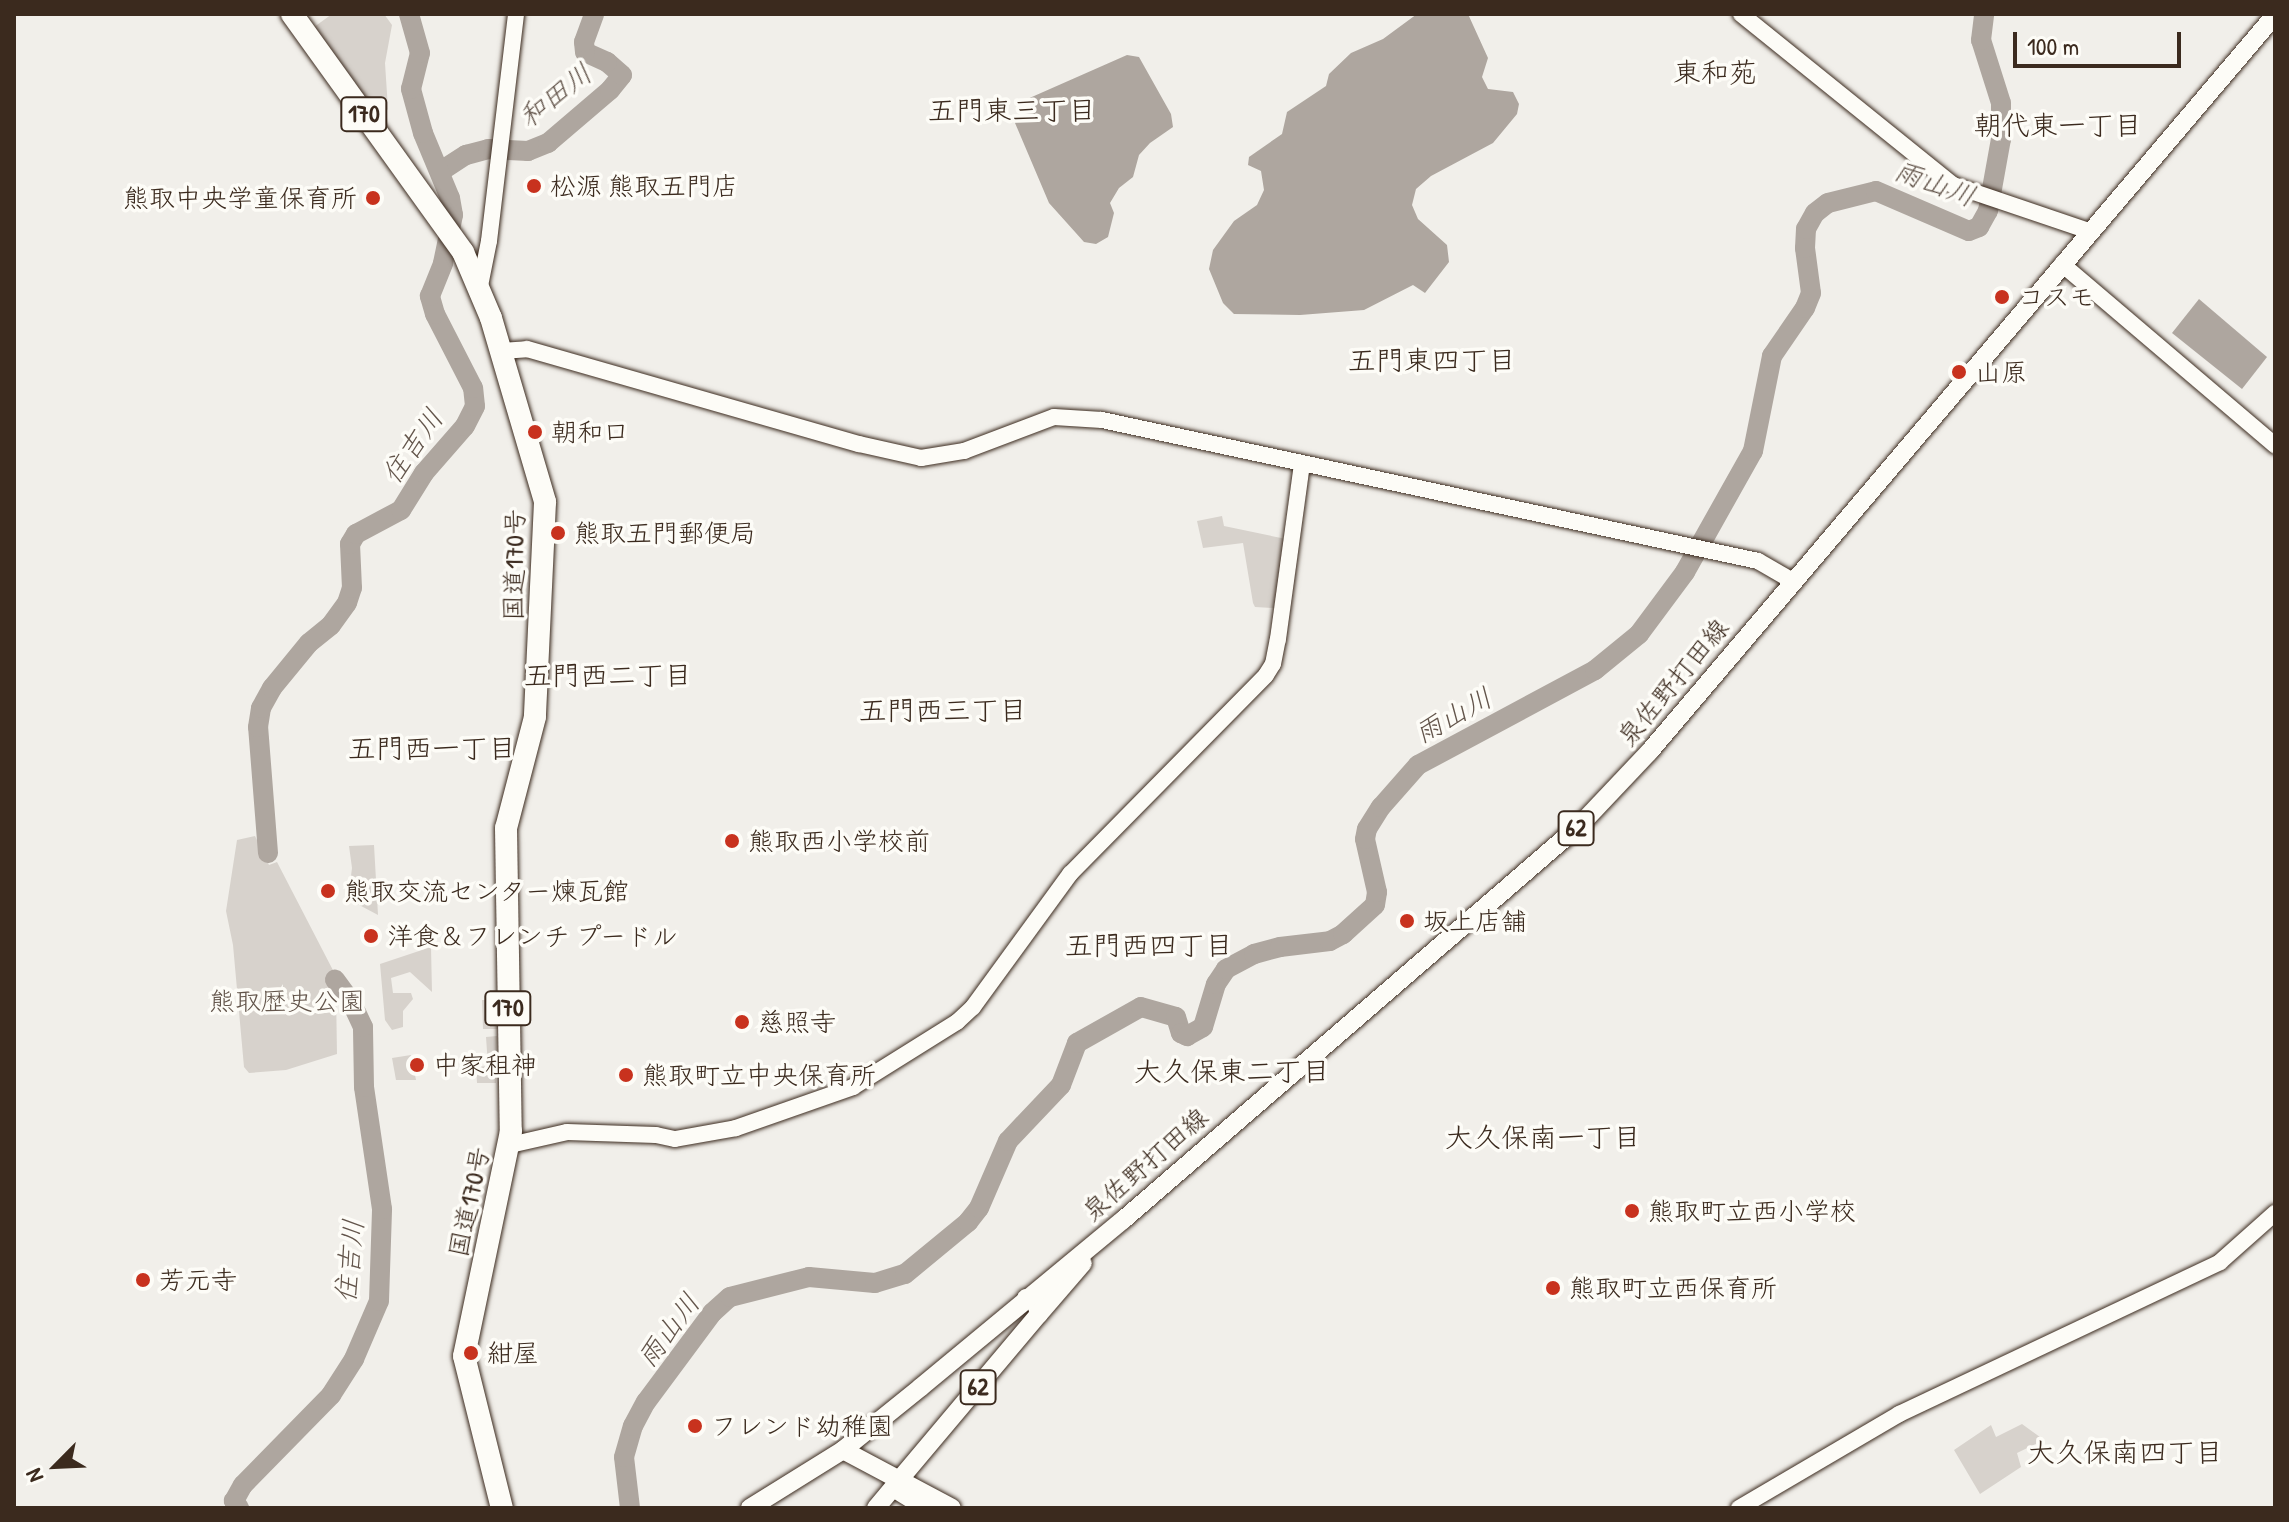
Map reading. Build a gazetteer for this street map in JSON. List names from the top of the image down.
{
  "streets": {
    "highway": ["170", "国道170号"],
    "main road": ["泉佐野打田線", "62"]
  },
  "crossings": [
    ["泉佐野打田線", "62"]
  ],
  "districts": [
    "東和苑",
    "五門東三丁目",
    "朝代東一丁目",
    "五門東四丁目",
    "五門西二丁目",
    "五門西三丁目",
    "五門西一丁目",
    "五門西四丁目",
    "大久保東二丁目",
    "大久保南一丁目",
    "大久保南四丁目"
  ],
  "water": ["和田川", "雨山川", "住吉川"],
  "parks": ["熊取歴史公園"],
  "places": [
    "松源 熊取五門店",
    "熊取中央学童保育所",
    "コスモ",
    "山原",
    "朝和口",
    "熊取五門郵便局",
    "熊取西小学校前",
    "熊取交流センター煉瓦館",
    "坂上店舗",
    "洋食＆フレンチ プードル",
    "慈照寺",
    "中家租神",
    "熊取町立中央保育所",
    "熊取町立西小学校",
    "芳元寺",
    "熊取町立西保育所",
    "紺屋",
    "フレンド幼稚園"
  ],
  "scale_bar": "100 m",
  "north": "bottom left"
}
